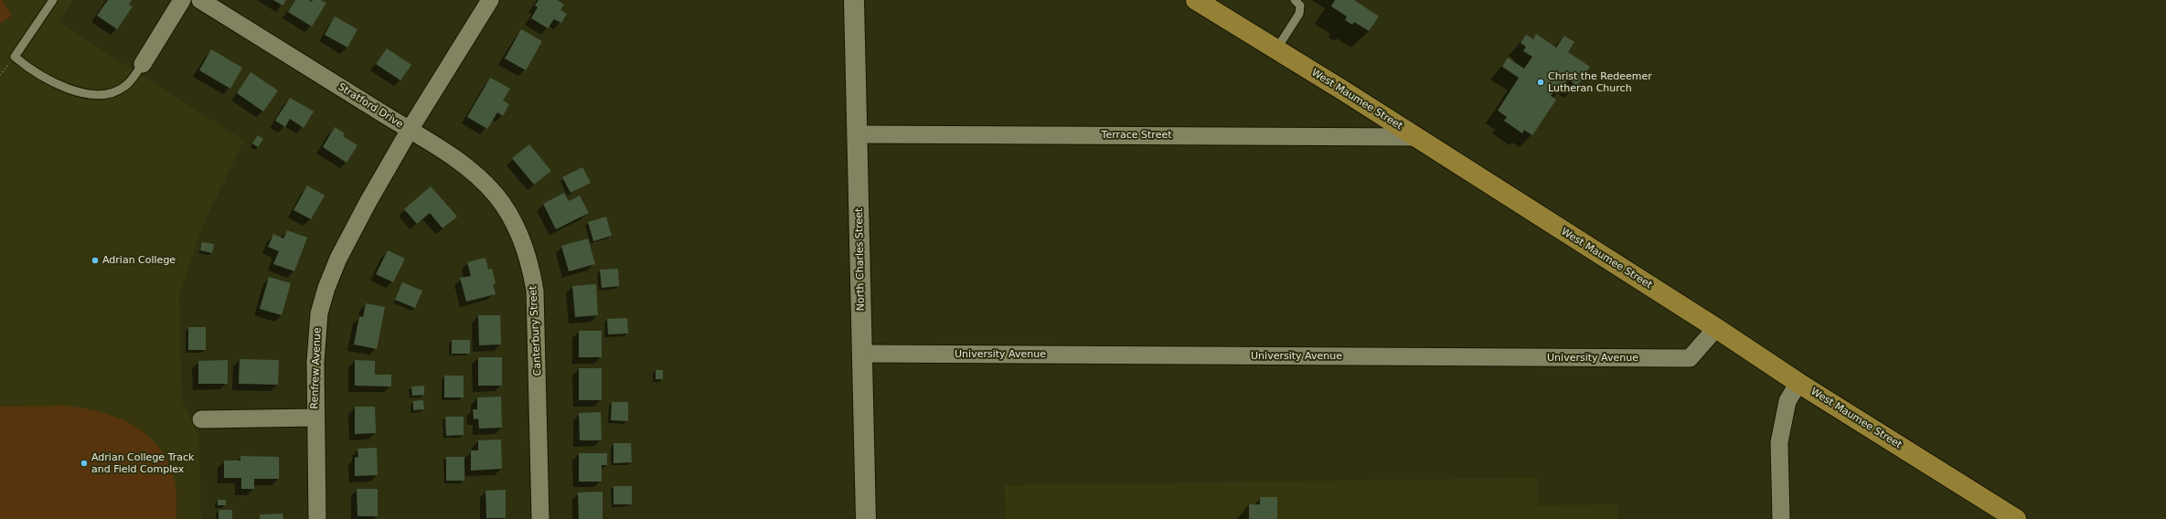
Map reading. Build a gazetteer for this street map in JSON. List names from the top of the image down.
{
  "streets": {
    "main road": ["West Maumee Street"],
    "street": [
      "Stratford Drive",
      "Terrace Street",
      "North Charles Street",
      "Canterbury Street",
      "University Avenue",
      "Renfrew Avenue"
    ]
  },
  "crossings": [
    ["West Maumee Street", "Terrace Street"],
    ["West Maumee Street", "University Avenue"],
    ["Stratford Drive", "Canterbury Street"],
    ["Stratford Drive", "Renfrew Avenue"],
    ["Terrace Street", "North Charles Street"],
    ["North Charles Street", "University Avenue"],
    ["Canterbury Street", "Renfrew Avenue"]
  ],
  "places": ["Christ the Redeemer Lutheran Church", "Adrian College", "Adrian College Track and Field Complex"]
}
